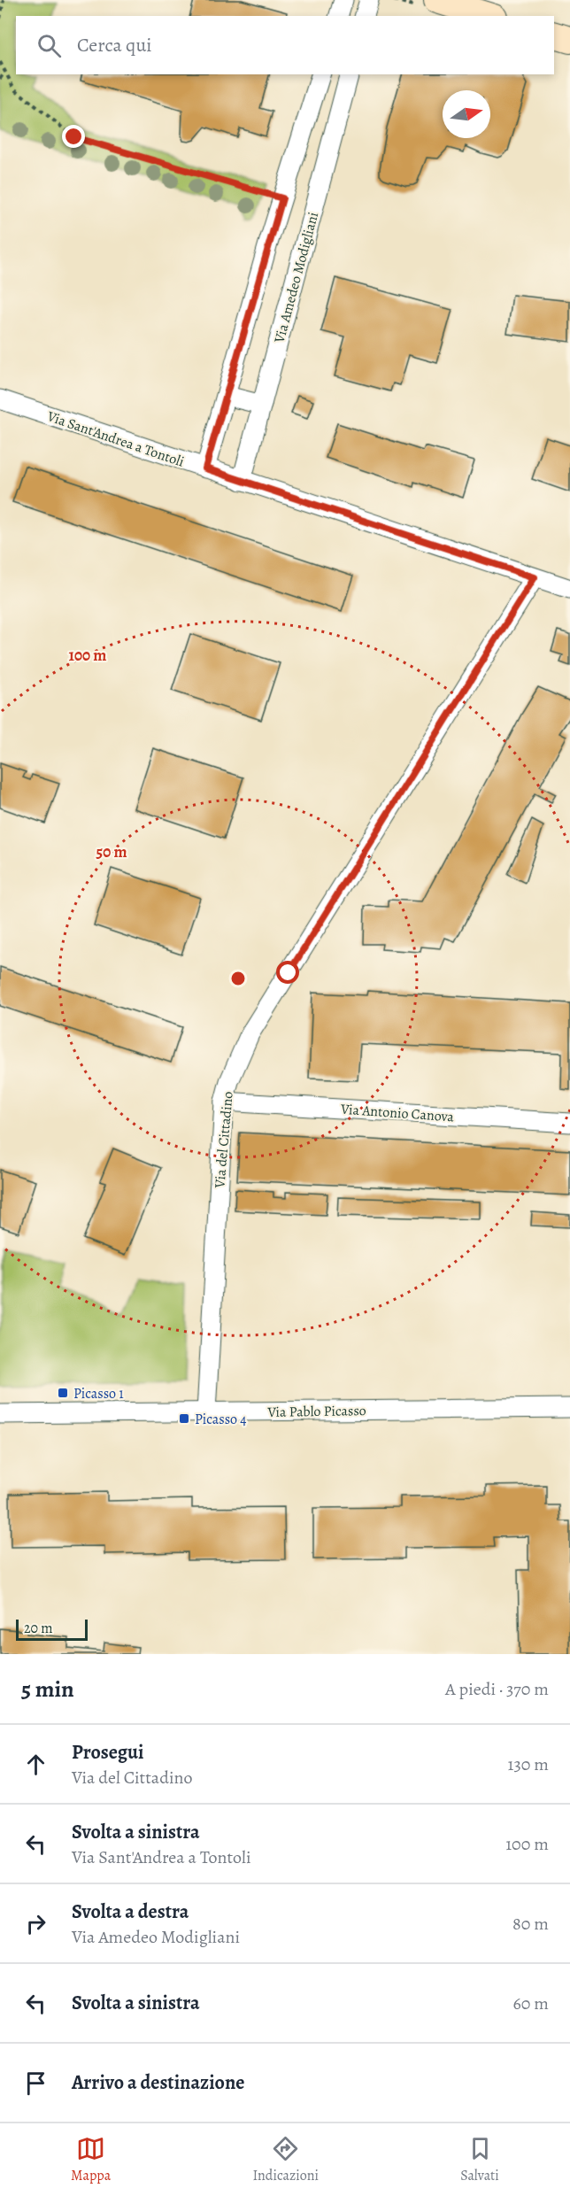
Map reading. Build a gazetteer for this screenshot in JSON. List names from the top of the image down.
{
  "streets": {
    "street": [
      "Via Amedeo Modigliani",
      "Via Sant'Andrea a Tontoli",
      "Via Antonio Canova",
      "Via del Cittadino",
      "Via Pablo Picasso"
    ]
  },
  "crossings": [
    ["Via Amedeo Modigliani", "Via Sant'Andrea a Tontoli"],
    ["Via Sant'Andrea a Tontoli", "Via del Cittadino"],
    ["Via Antonio Canova", "Via del Cittadino"],
    ["Via del Cittadino", "Via Pablo Picasso"]
  ],
  "places": {
    "transit": ["Picasso 1", "Picasso 4"]
  },
  "scale_bar": "20 m",
  "north": "right",
  "page": {
    "search": "Cerca qui",
    "scale": "20 m",
    "heading": ["5 min", "A piedi · 370 m"],
    "list": [
      ["Prosegui", "Via del Cittadino", "130 m"],
      ["Svolta a sinistra", "Via Sant'Andrea a Tontoli", "100 m"],
      ["Svolta a destra", "Via Amedeo Modigliani", "80 m"],
      ["Svolta a sinistra", "60 m"],
      "Arrivo a destinazione"
    ],
    "nav": ["Mappa", "Indicazioni", "Salvati"]
  },
  "rings": ["100 m", "50 m"]
}
